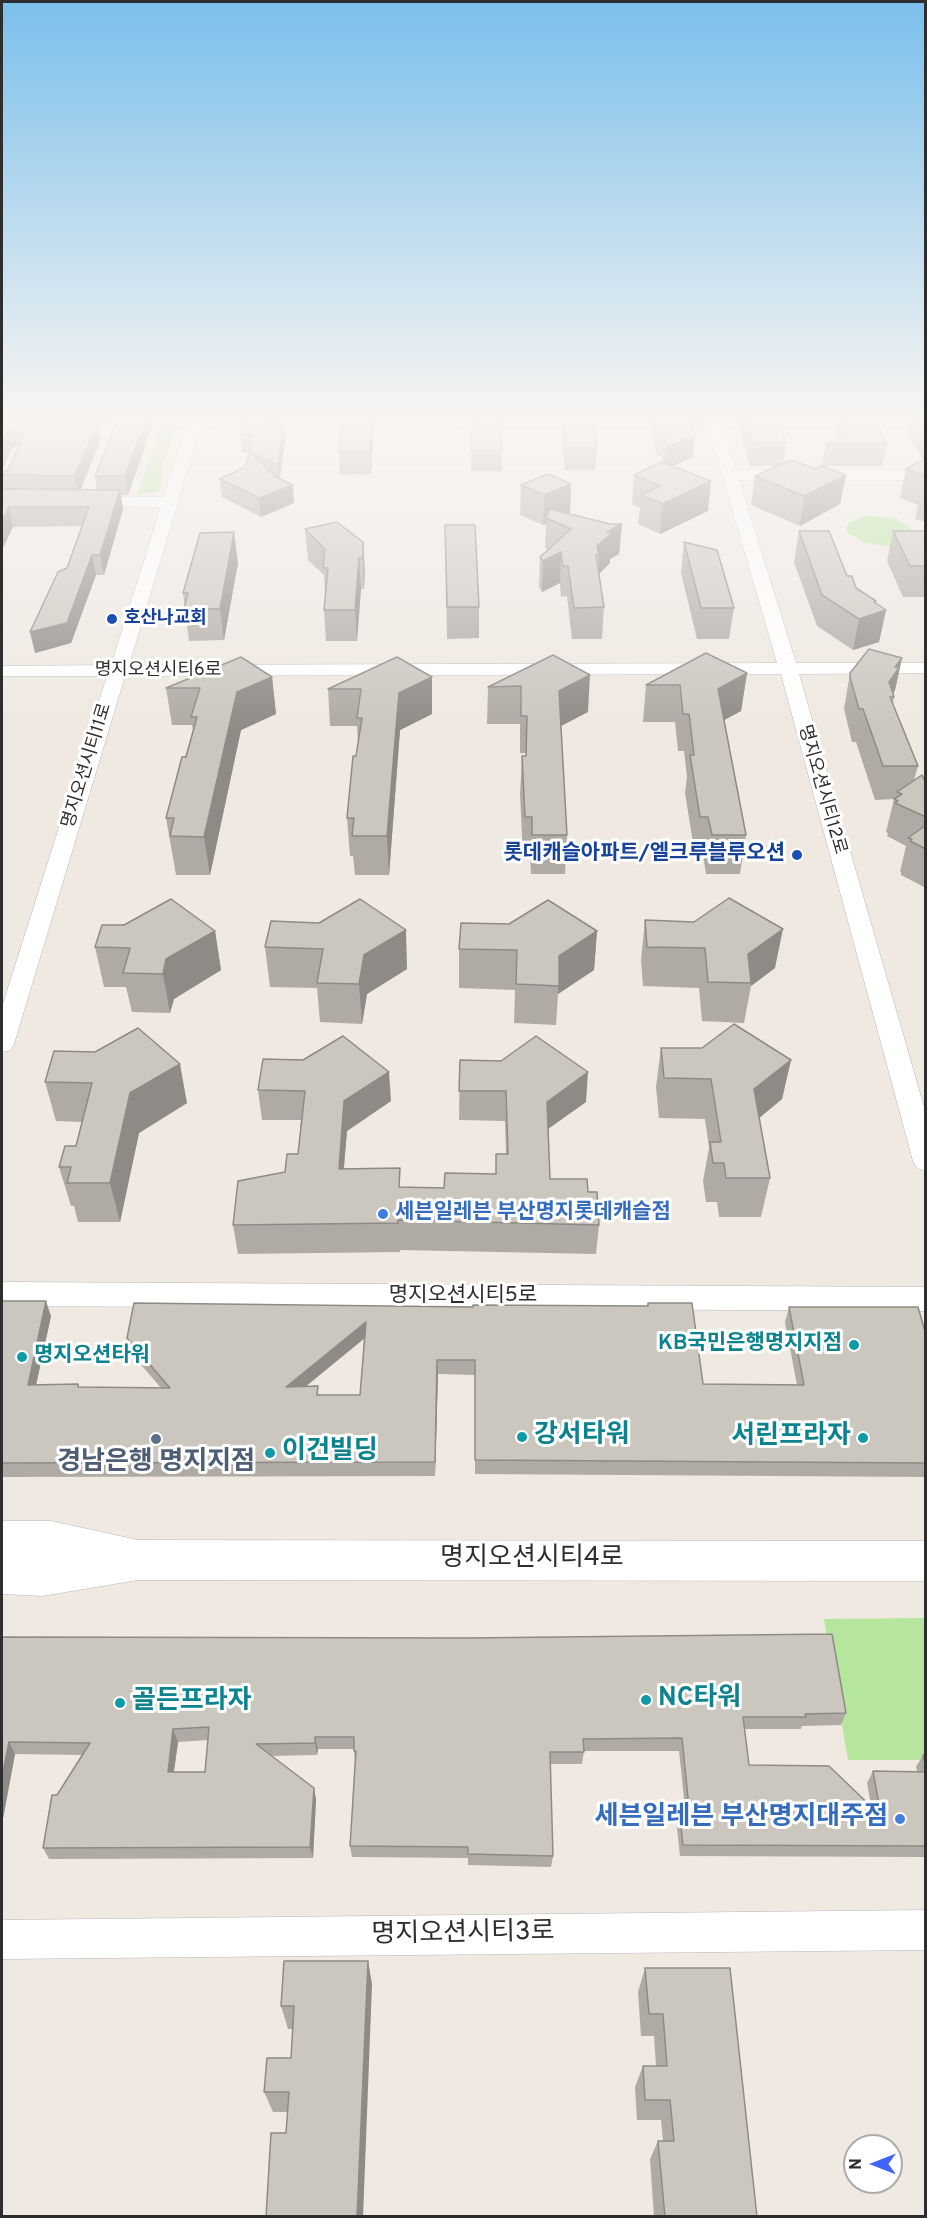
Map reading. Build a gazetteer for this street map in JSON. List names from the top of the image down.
{
  "streets": {
    "main road": ["명지오션시티4로"],
    "street": [
      "명지오션시티6로",
      "명지오션시티11로",
      "명지오션시티12로",
      "명지오션시티5로",
      "명지오션시티3로"
    ]
  },
  "crossings": [
    ["명지오션시티6로", "명지오션시티11로"],
    ["명지오션시티6로", "명지오션시티12로"]
  ],
  "places": [
    "호산나교회",
    "롯데캐슬아파트/엘크루블루오션",
    "세븐일레븐 부산명지롯데캐슬점",
    "KB국민은행명지지점",
    "명지오션타워",
    "강서타워",
    "서린프라자",
    "경남은행 명지지점",
    "이건빌딩",
    "NC타워",
    "골든프라자",
    "세븐일레븐 부산명지대주점"
  ],
  "north": "left"
}
